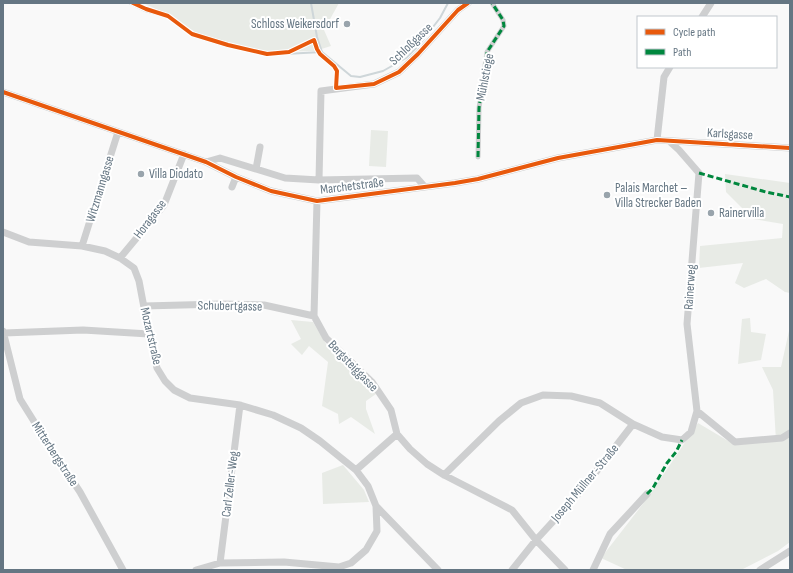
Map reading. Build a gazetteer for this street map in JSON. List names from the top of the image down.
{
  "streets": {
    "street": [
      "Schloßgasse",
      "Mühlstiege",
      "Karlsgasse",
      "Marchetstraße",
      "Witzmanngasse",
      "Horagasse",
      "Rainerweg",
      "Schubertgasse",
      "Mozartstraße",
      "Bergsteiggasse",
      "Mitterbergstraße",
      "Joseph Müllner-Straße",
      "Carl Zeller-Weg"
    ]
  },
  "crossings": [
    ["Schloßgasse", "Marchetstraße"],
    ["Karlsgasse", "Marchetstraße"],
    ["Karlsgasse", "Rainerweg"],
    ["Marchetstraße", "Witzmanngasse"],
    ["Marchetstraße", "Horagasse"],
    ["Marchetstraße", "Rainerweg"],
    ["Witzmanngasse", "Mozartstraße"],
    ["Horagasse", "Mozartstraße"],
    ["Rainerweg", "Joseph Müllner-Straße"],
    ["Schubertgasse", "Mozartstraße"],
    ["Schubertgasse", "Bergsteiggasse"],
    ["Mozartstraße", "Carl Zeller-Weg"],
    ["Bergsteiggasse", "Joseph Müllner-Straße"]
  ],
  "places": [
    "Schloss Weikersdorf",
    "Villa Diodato",
    "Palais Marchet – Villa Strecker Baden",
    "Rainervilla"
  ],
  "legend": ["Cycle path", "Path"]
}
